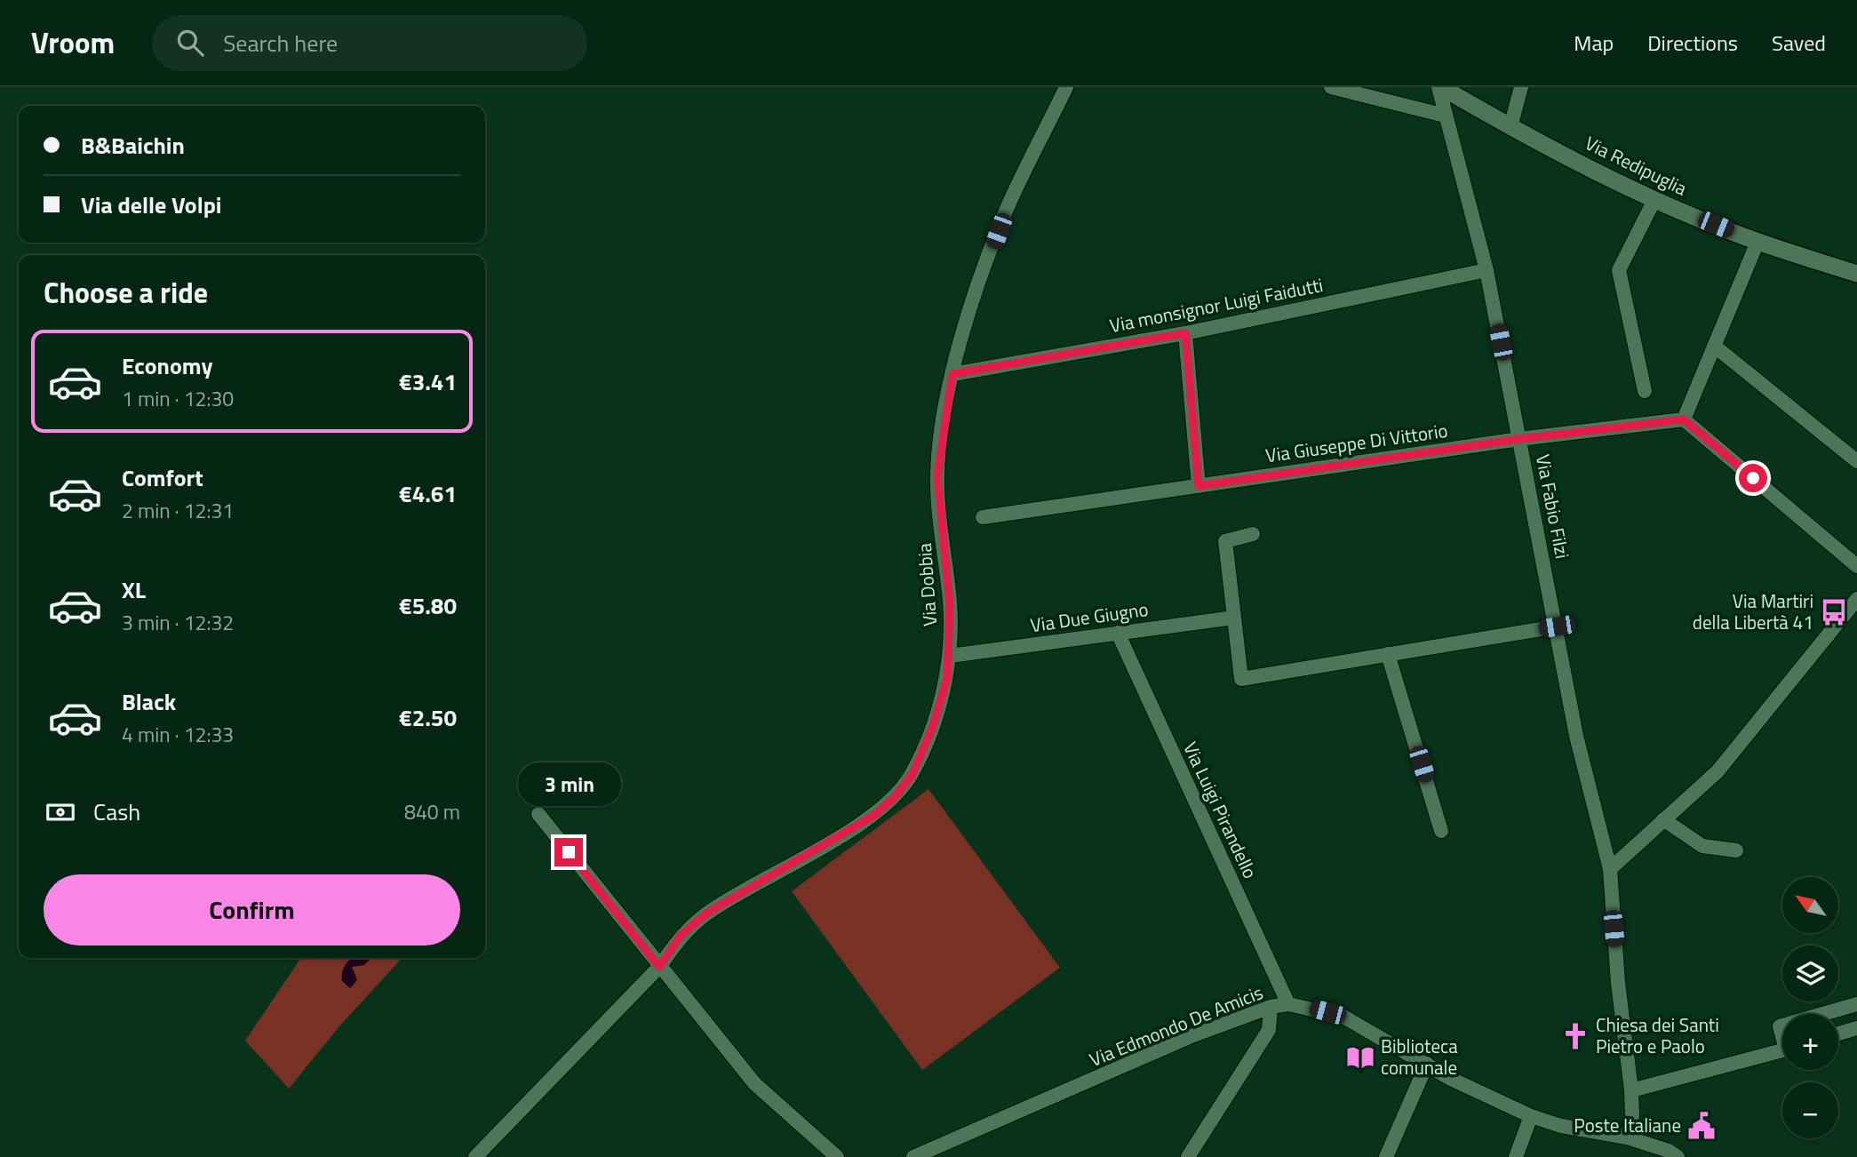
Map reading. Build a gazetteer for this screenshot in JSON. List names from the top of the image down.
{
  "streets": {
    "street": [
      "Via Redipuglia",
      "Via monsignor Luigi Faidutti",
      "Via Giuseppe Di Vittorio",
      "Via Fabio Filzi",
      "Via Dobbia",
      "Via Due Giugno",
      "Via Luigi Pirandello",
      "Via Edmondo De Amicis"
    ]
  },
  "crossings": [
    ["Via Redipuglia", "Via Fabio Filzi"],
    ["Via monsignor Luigi Faidutti", "Via Fabio Filzi"],
    ["Via monsignor Luigi Faidutti", "Via Dobbia"],
    ["Via Giuseppe Di Vittorio", "Via Fabio Filzi"],
    ["Via Fabio Filzi", "Via Edmondo De Amicis"],
    ["Via Dobbia", "Via Due Giugno"],
    ["Via Due Giugno", "Via Luigi Pirandello"],
    ["Via Luigi Pirandello", "Via Edmondo De Amicis"]
  ],
  "places": {
    "bus stop": ["Via Martiri della Libertà 41"],
    "church": ["Chiesa dei Santi Pietro e Paolo"],
    "library": ["Biblioteca comunale"],
    "public building": ["Poste Italiane"]
  },
  "north": "top left",
  "page": {
    "header": "Vroom",
    "search": "Search here",
    "nav": ["Map", "Directions", "Saved"],
    "banner": ["B&Baichin", "Via delle Volpi"],
    "heading": "Choose a ride",
    "list": [
      {
        "name": "Economy",
        "note": "1 min · 12:30",
        "value": "€3.41"
      },
      {
        "name": "Comfort",
        "note": "2 min · 12:31",
        "value": "€4.61"
      },
      {
        "name": "XL",
        "note": "3 min · 12:32",
        "value": "€5.80"
      },
      {
        "name": "Black",
        "note": "4 min · 12:33",
        "value": "€2.50"
      }
    ],
    "bubble": "3 min",
    "pay": ["Cash", "840 m"],
    "buttons": "Confirm",
    "map_buttons": ["+", "−"]
  }
}
